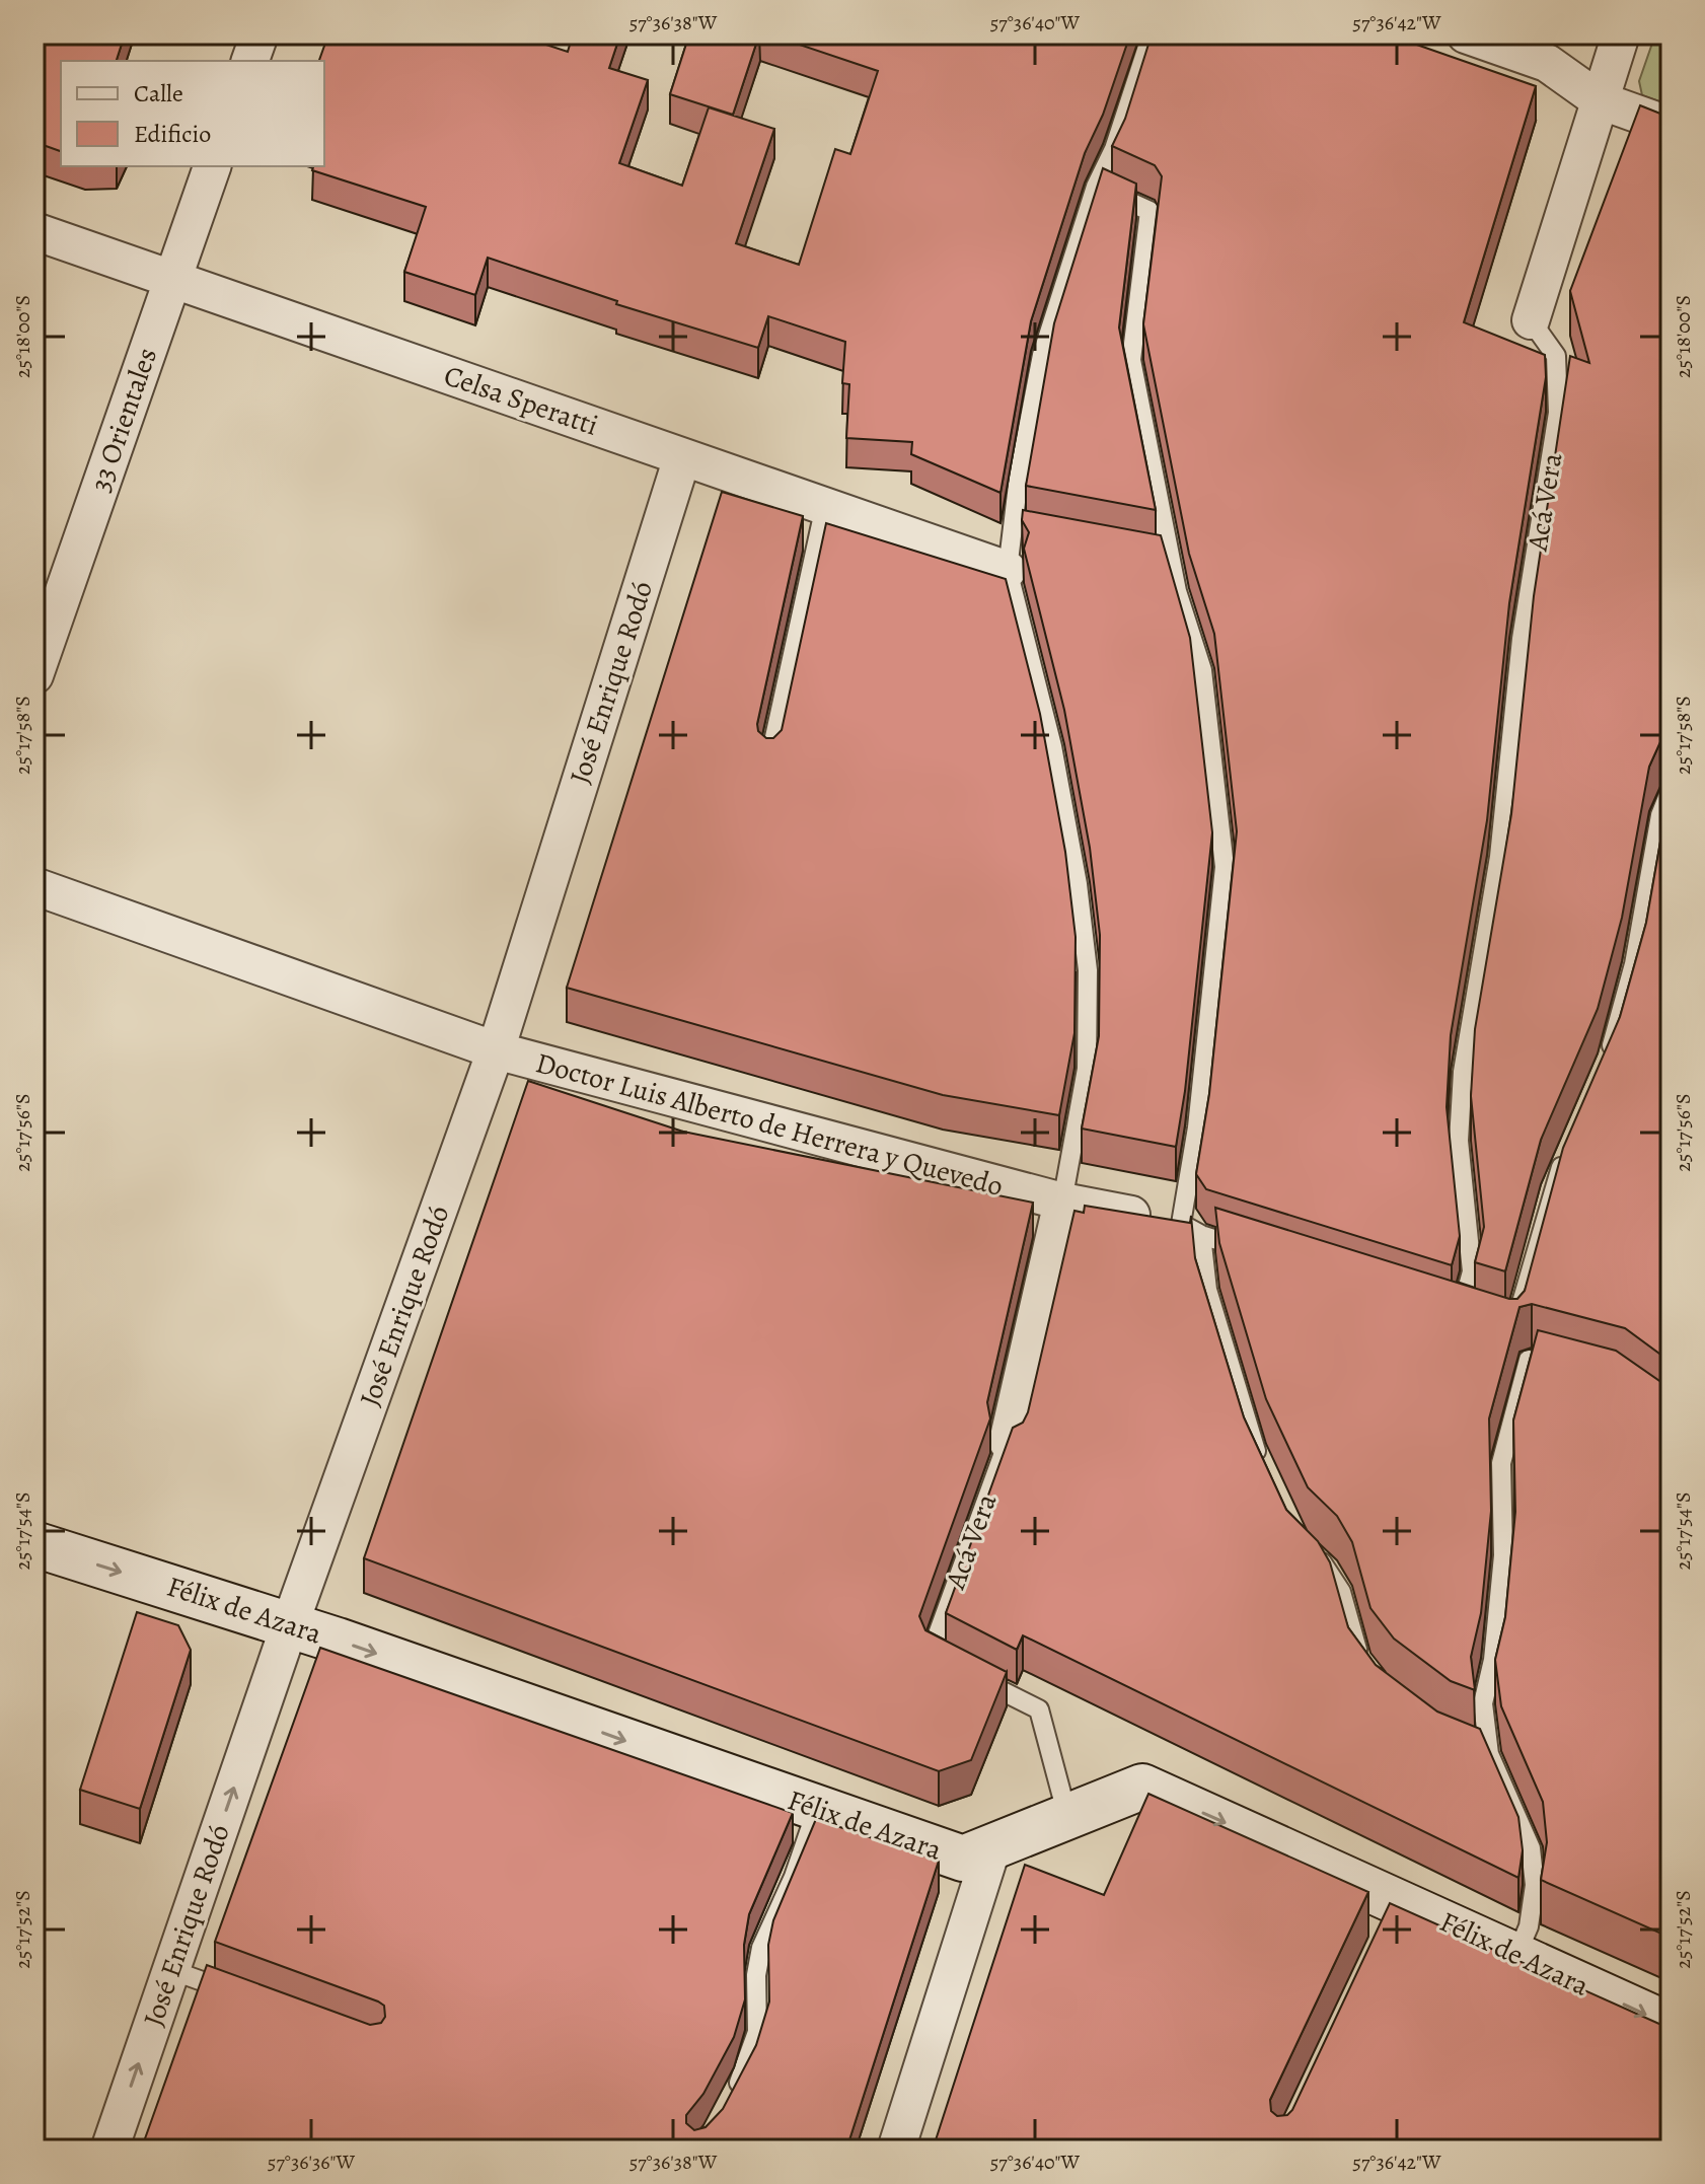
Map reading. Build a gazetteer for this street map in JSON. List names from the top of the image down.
{
  "streets": {
    "street": [
      "Celsa Speratti",
      "33 Orientales",
      "Acá Vera",
      "José Enrique Rodó",
      "Doctor Luis Alberto de Herrera y Quevedo",
      "Félix de Azara"
    ]
  },
  "crossings": [
    ["Celsa Speratti", "33 Orientales"],
    ["Celsa Speratti", "José Enrique Rodó"],
    ["Acá Vera", "Doctor Luis Alberto de Herrera y Quevedo"],
    ["Acá Vera", "Félix de Azara"],
    ["José Enrique Rodó", "Doctor Luis Alberto de Herrera y Quevedo"],
    ["José Enrique Rodó", "Félix de Azara"]
  ],
  "one_way": ["Félix de Azara"],
  "legend": ["Calle", "Edificio"],
  "coordinates": [
    "57°36'38\"W",
    "57°36'40\"W",
    "57°36'42\"W",
    "25°18'00\"S",
    "25°17'58\"S",
    "25°17'56\"S",
    "25°17'54\"S",
    "25°17'52\"S",
    "57°36'36\"W"
  ]
}
